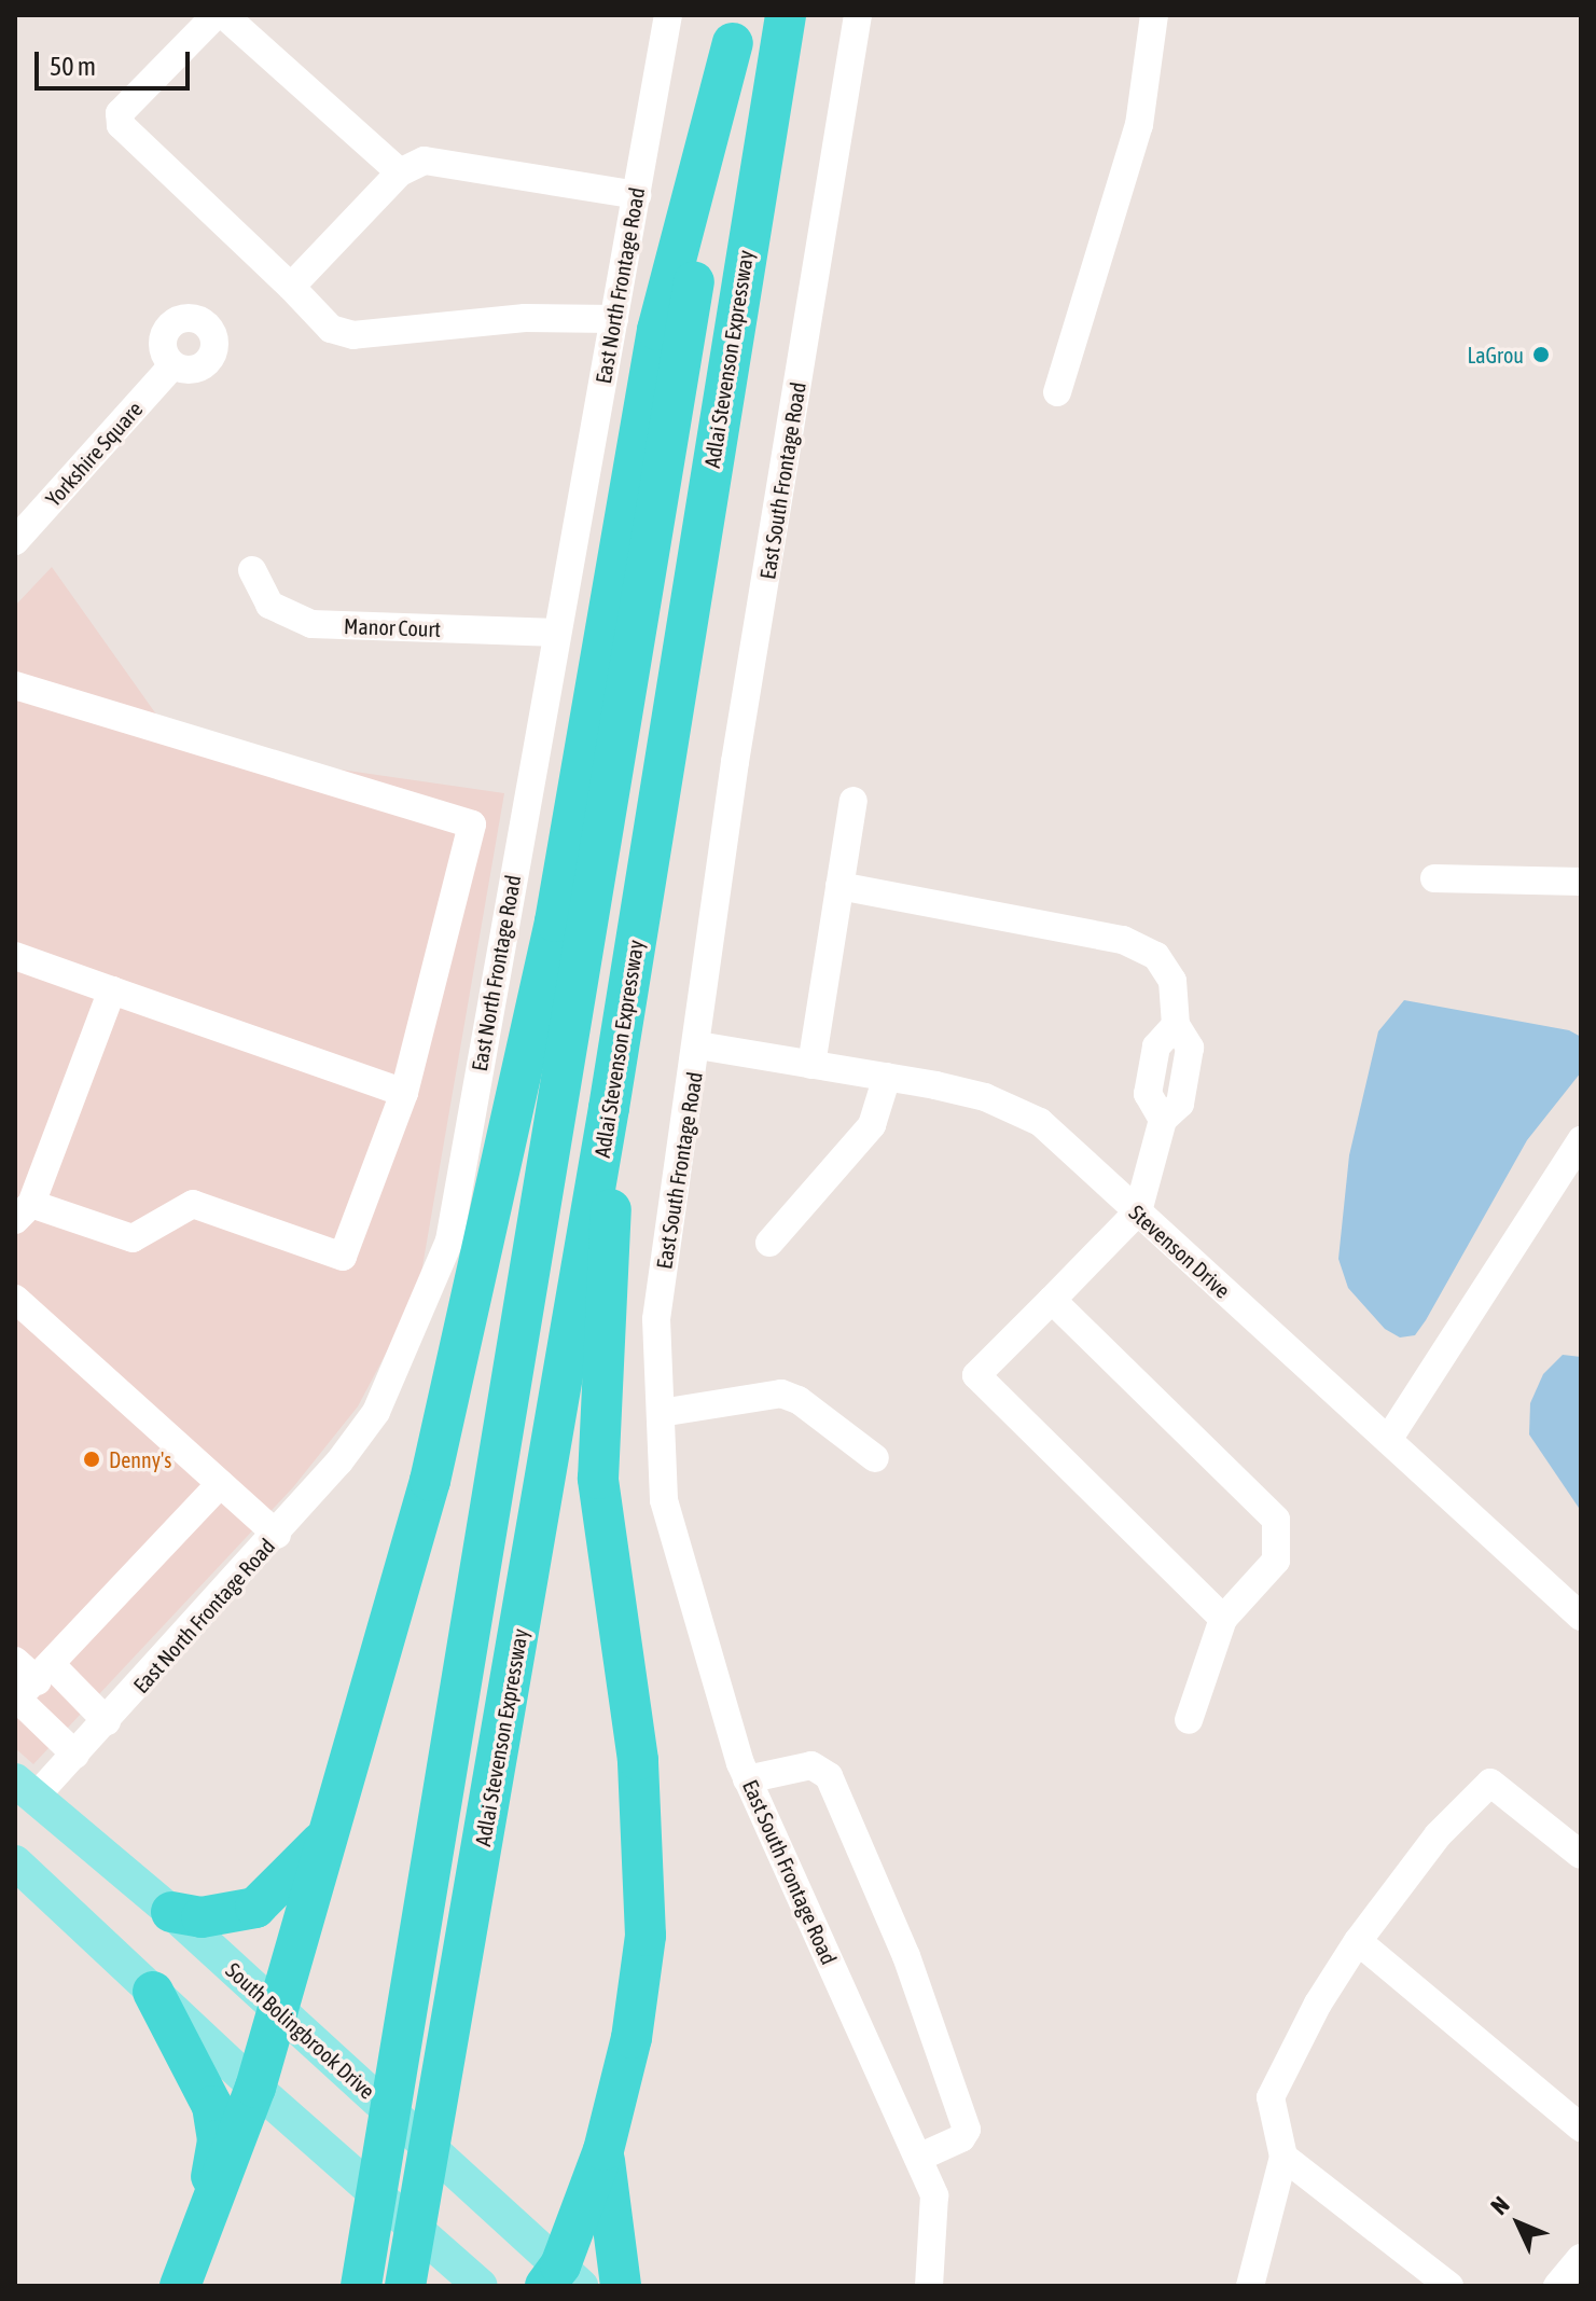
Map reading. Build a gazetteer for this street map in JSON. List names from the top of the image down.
{
  "streets": {
    "highway": ["Adlai Stevenson Expressway"],
    "main road": ["South Bolingbrook Drive"],
    "street": [
      "East North Frontage Road",
      "Yorkshire Square",
      "East South Frontage Road",
      "Manor Court",
      "Stevenson Drive"
    ]
  },
  "crossings": [
    ["East North Frontage Road", "Manor Court"],
    ["East North Frontage Road", "South Bolingbrook Drive"],
    ["East South Frontage Road", "Stevenson Drive"]
  ],
  "places": ["LaGrou", "Denny's"],
  "scale_bar": "50 m",
  "north": "top left"
}
